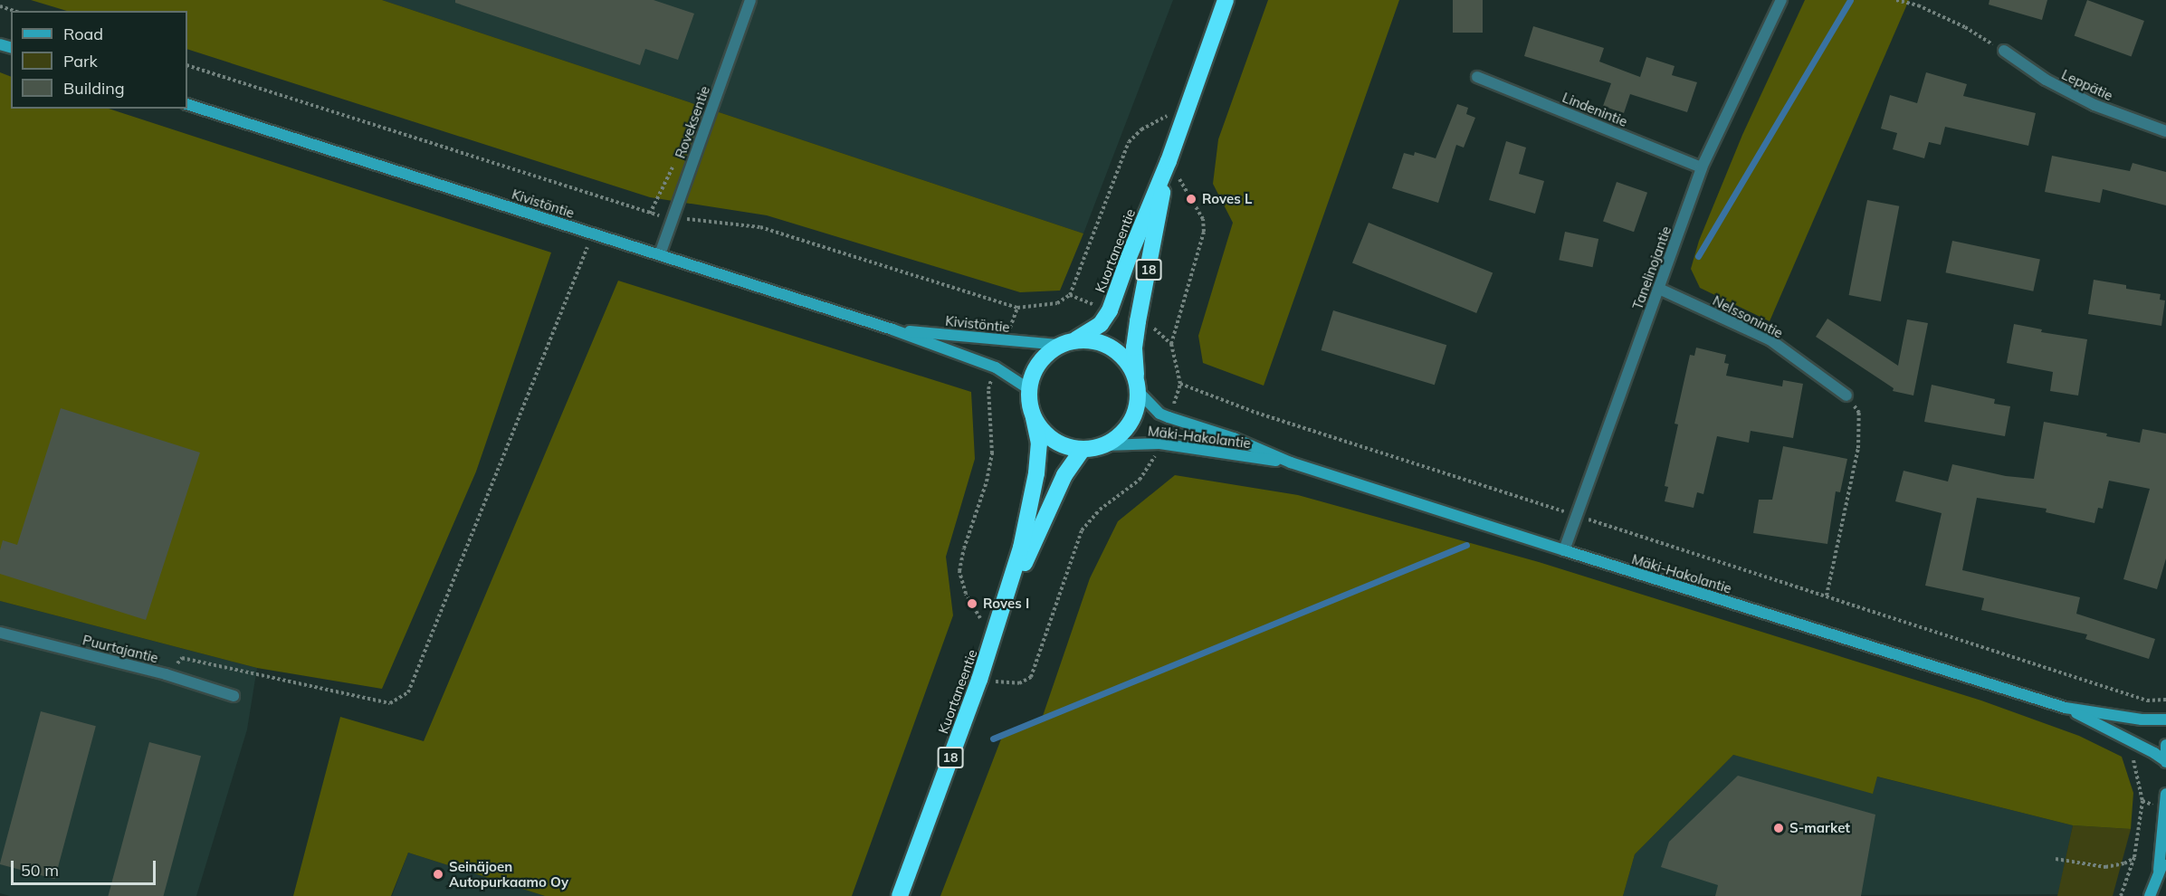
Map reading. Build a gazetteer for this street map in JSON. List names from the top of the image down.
{
  "streets": {
    "highway": ["Kuortaneentie", "18"],
    "street": [
      "Leppätie",
      "Lindenintie",
      "Roveksentie",
      "Kivistöntie",
      "Tanelinojantie",
      "Nelssonintie",
      "Mäki-Hakolantie",
      "Puurtajantie"
    ]
  },
  "crossings": [
    ["Lindenintie", "Tanelinojantie"],
    ["Roveksentie", "Kivistöntie"],
    ["Kivistöntie", "Kuortaneentie"],
    ["Kivistöntie", "18"],
    ["Kivistöntie", "Mäki-Hakolantie"],
    ["Kuortaneentie", "18"],
    ["Kuortaneentie", "Mäki-Hakolantie"],
    ["Tanelinojantie", "Nelssonintie"],
    ["Tanelinojantie", "Mäki-Hakolantie"],
    ["18", "Mäki-Hakolantie"]
  ],
  "places": [
    "Roves L",
    "Roves I",
    "S-market",
    "Seinäjoen Autopurkaamo Oy"
  ],
  "legend": ["Road", "Park", "Building"],
  "scale_bar": "50 m"
}
